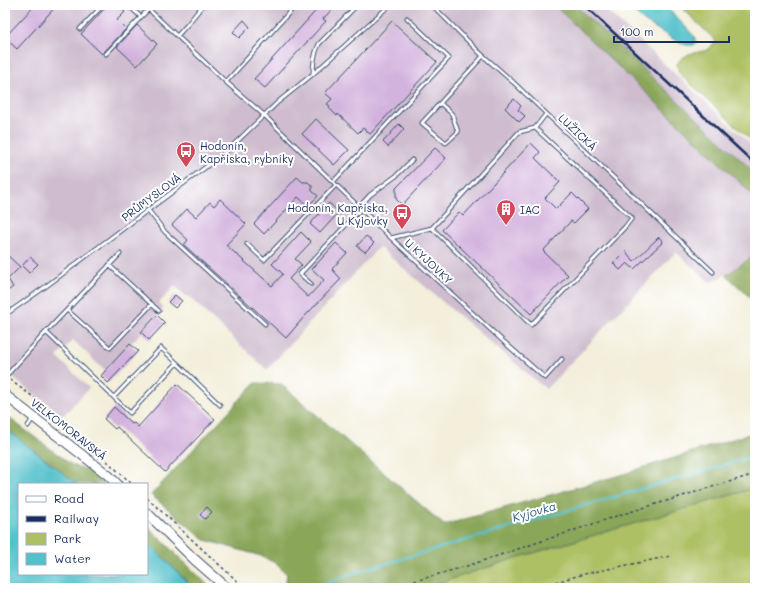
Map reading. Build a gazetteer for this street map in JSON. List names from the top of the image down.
{
  "streets": {
    "street": ["VELKOMORAVSKÁ"],
    "lane": ["LUŽICKÁ", "PRŮMYSLOVÁ", "U KYJOVKY"]
  },
  "crossings": [
    ["PRŮMYSLOVÁ", "U KYJOVKY"]
  ],
  "water": ["Kyjovka"],
  "places": {
    "bus stop": ["Hodonín, Kapřiska, rybníky", "Hodonín, Kapřiska, U Kyjovky"],
    "building": ["IAC"]
  },
  "legend": [
    "Road",
    "Railway",
    "Park",
    "Water"
  ],
  "scale_bar": "100 m"
}
